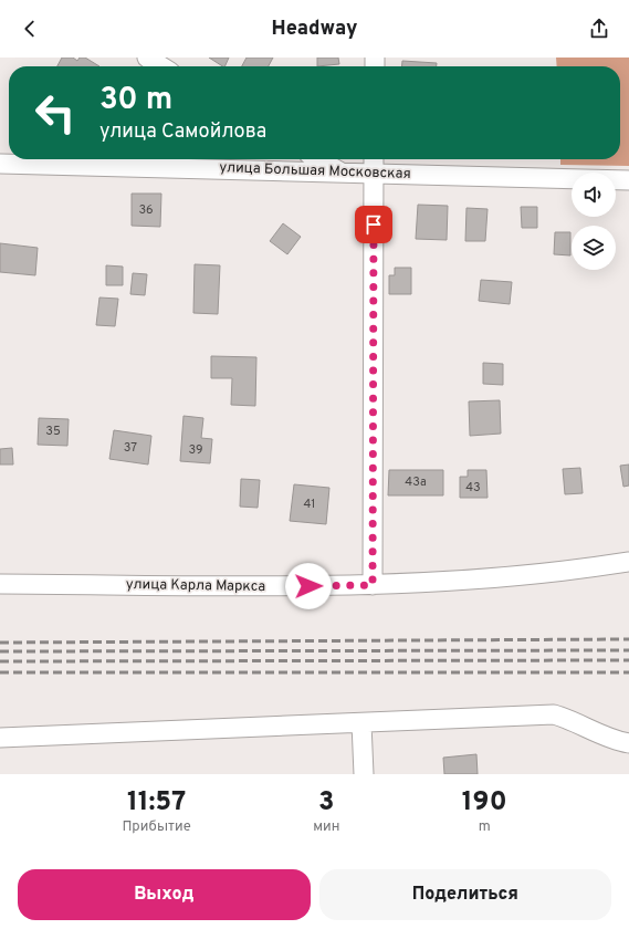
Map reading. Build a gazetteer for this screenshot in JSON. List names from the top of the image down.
{
  "streets": {
    "street": ["улица Большая Московская", "улица Карла Маркса"]
  },
  "house_numbers": [
    "36",
    "35",
    "37",
    "39",
    "43а",
    "43",
    "41"
  ],
  "page": {
    "header": "Headway",
    "turn": ["30 m", "улица Самойлова"],
    "eta": [
      "11:57",
      "Прибытие",
      "3",
      "мин",
      "190",
      "m"
    ],
    "buttons": ["Выход", "Поделиться"]
  }
}
